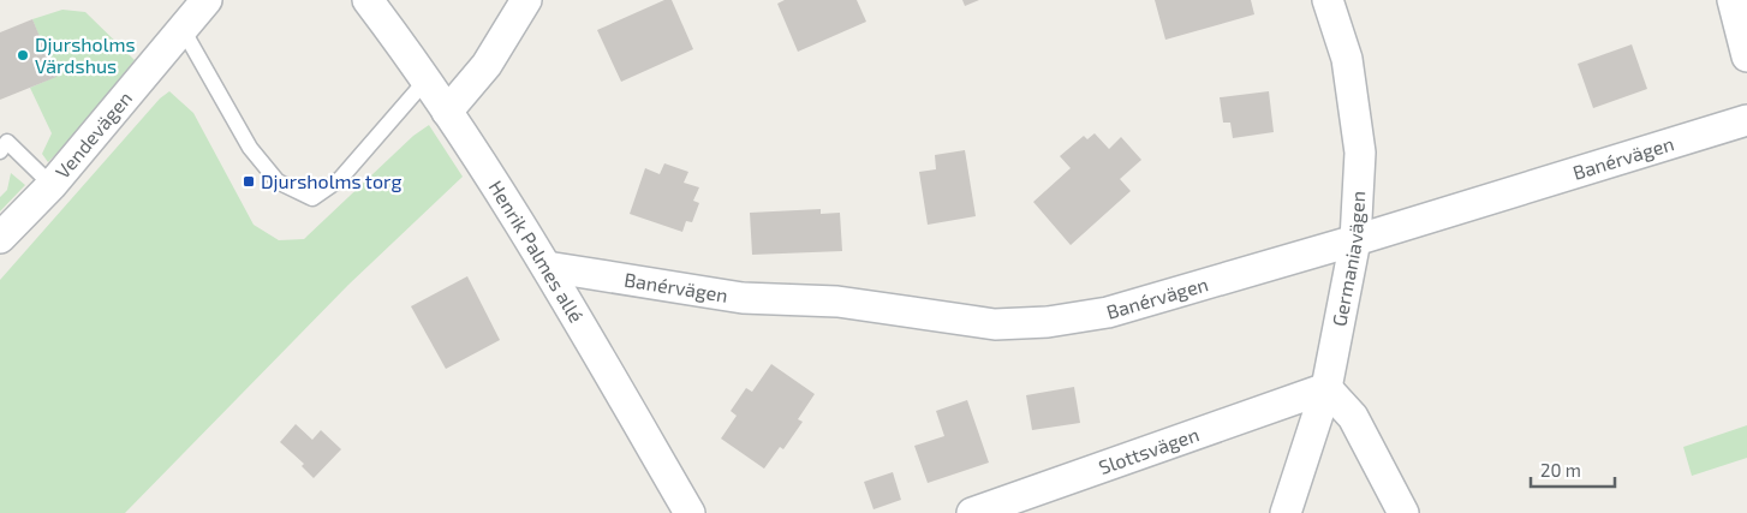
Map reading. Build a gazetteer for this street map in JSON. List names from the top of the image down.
{
  "streets": {
    "street": [
      "Vendevägen",
      "Banérvägen",
      "Henrik Palmes allé",
      "Germaniavägen",
      "Slottsvägen"
    ]
  },
  "crossings": [
    ["Banérvägen", "Henrik Palmes allé"],
    ["Banérvägen", "Germaniavägen"],
    ["Germaniavägen", "Slottsvägen"]
  ],
  "places": {
    "other": ["Djursholms Värdshus"],
    "transit": ["Djursholms torg"]
  },
  "scale_bar": "20 m"
}
